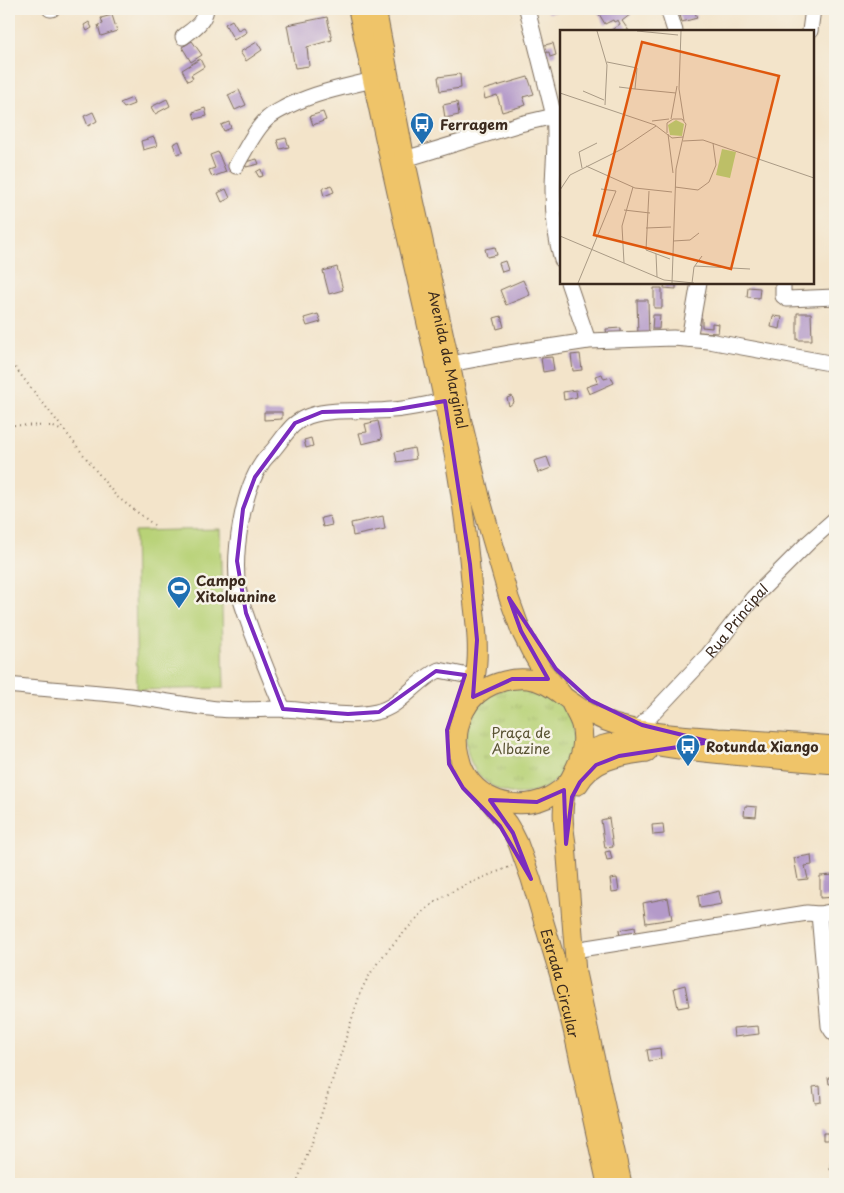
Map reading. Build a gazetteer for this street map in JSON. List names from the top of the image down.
{
  "streets": {
    "main road": ["Avenida da Marginal", "Estrada Circular"],
    "street": ["Rua Principal"]
  },
  "crossings": [
    ["Avenida da Marginal", "Estrada Circular"]
  ],
  "parks": ["Praça de Albazine"],
  "places": {
    "bus stop": ["Ferragem", "Rotunda Xiango"],
    "sports": ["Campo Xitoluanine"]
  }
}
